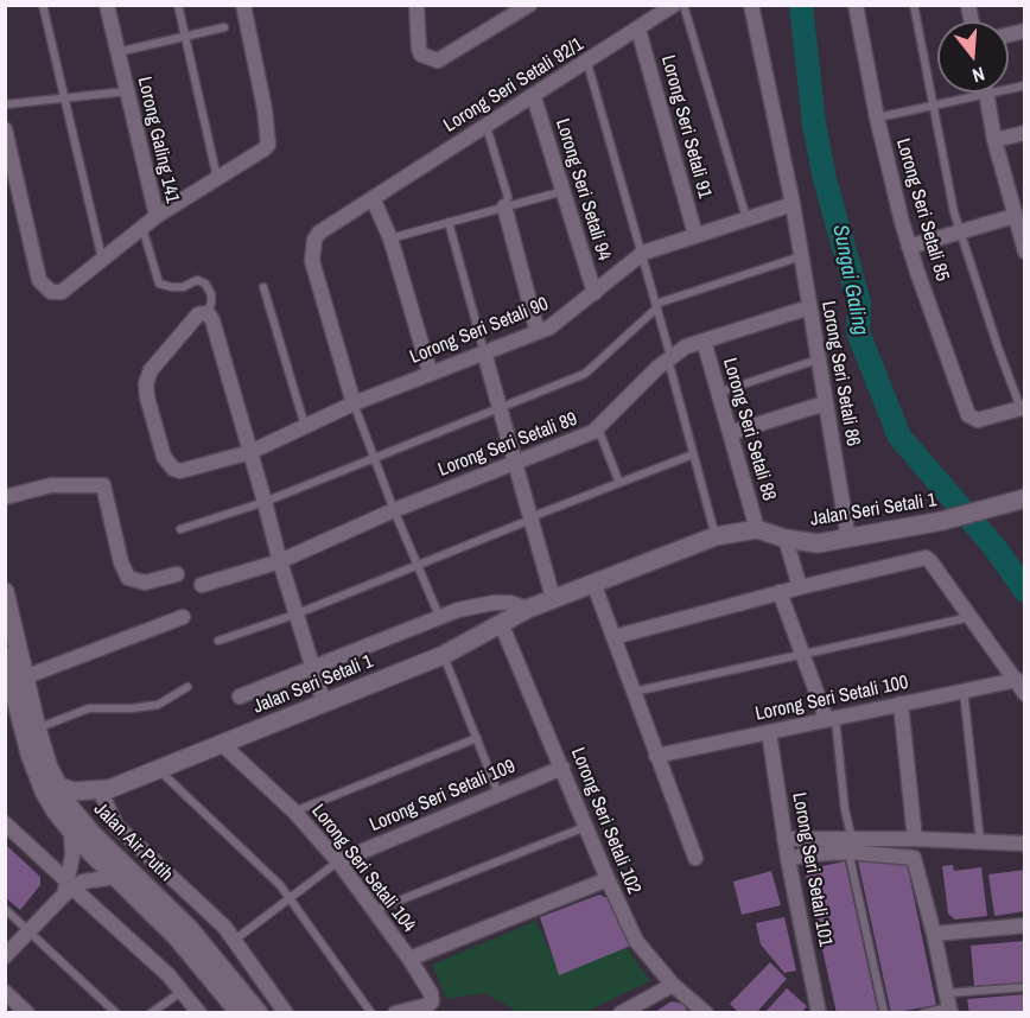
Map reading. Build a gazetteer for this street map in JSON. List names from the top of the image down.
{
  "streets": {
    "street": [
      "Lorong Seri Setali 92/1",
      "Lorong Seri Setali 91",
      "Lorong Galing 141",
      "Lorong Seri Setali 94",
      "Lorong Seri Setali 85",
      "Lorong Seri Setali 90",
      "Lorong Seri Setali 86",
      "Lorong Seri Setali 88",
      "Lorong Seri Setali 89",
      "Jalan Seri Setali 1",
      "Lorong Seri Setali 100",
      "Lorong Seri Setali 109",
      "Lorong Seri Setali 102",
      "Jalan Air Putih",
      "Lorong Seri Setali 104",
      "Lorong Seri Setali 101"
    ]
  },
  "crossings": [
    ["Lorong Seri Setali 92/1", "Lorong Seri Setali 91"],
    ["Lorong Seri Setali 92/1", "Lorong Seri Setali 94"],
    ["Lorong Seri Setali 92/1", "Lorong Seri Setali 90"],
    ["Lorong Seri Setali 91", "Lorong Seri Setali 90"],
    ["Lorong Seri Setali 94", "Lorong Seri Setali 90"],
    ["Lorong Seri Setali 90", "Lorong Seri Setali 86"],
    ["Lorong Seri Setali 86", "Lorong Seri Setali 89"],
    ["Lorong Seri Setali 86", "Jalan Seri Setali 1"],
    ["Lorong Seri Setali 88", "Lorong Seri Setali 89"],
    ["Lorong Seri Setali 88", "Jalan Seri Setali 1"],
    ["Jalan Seri Setali 1", "Lorong Seri Setali 102"],
    ["Jalan Seri Setali 1", "Jalan Air Putih"],
    ["Jalan Seri Setali 1", "Lorong Seri Setali 104"],
    ["Lorong Seri Setali 100", "Lorong Seri Setali 101"],
    ["Lorong Seri Setali 109", "Lorong Seri Setali 102"],
    ["Lorong Seri Setali 109", "Lorong Seri Setali 104"]
  ],
  "water": ["Sungai Galing"],
  "north": "bottom"
}
